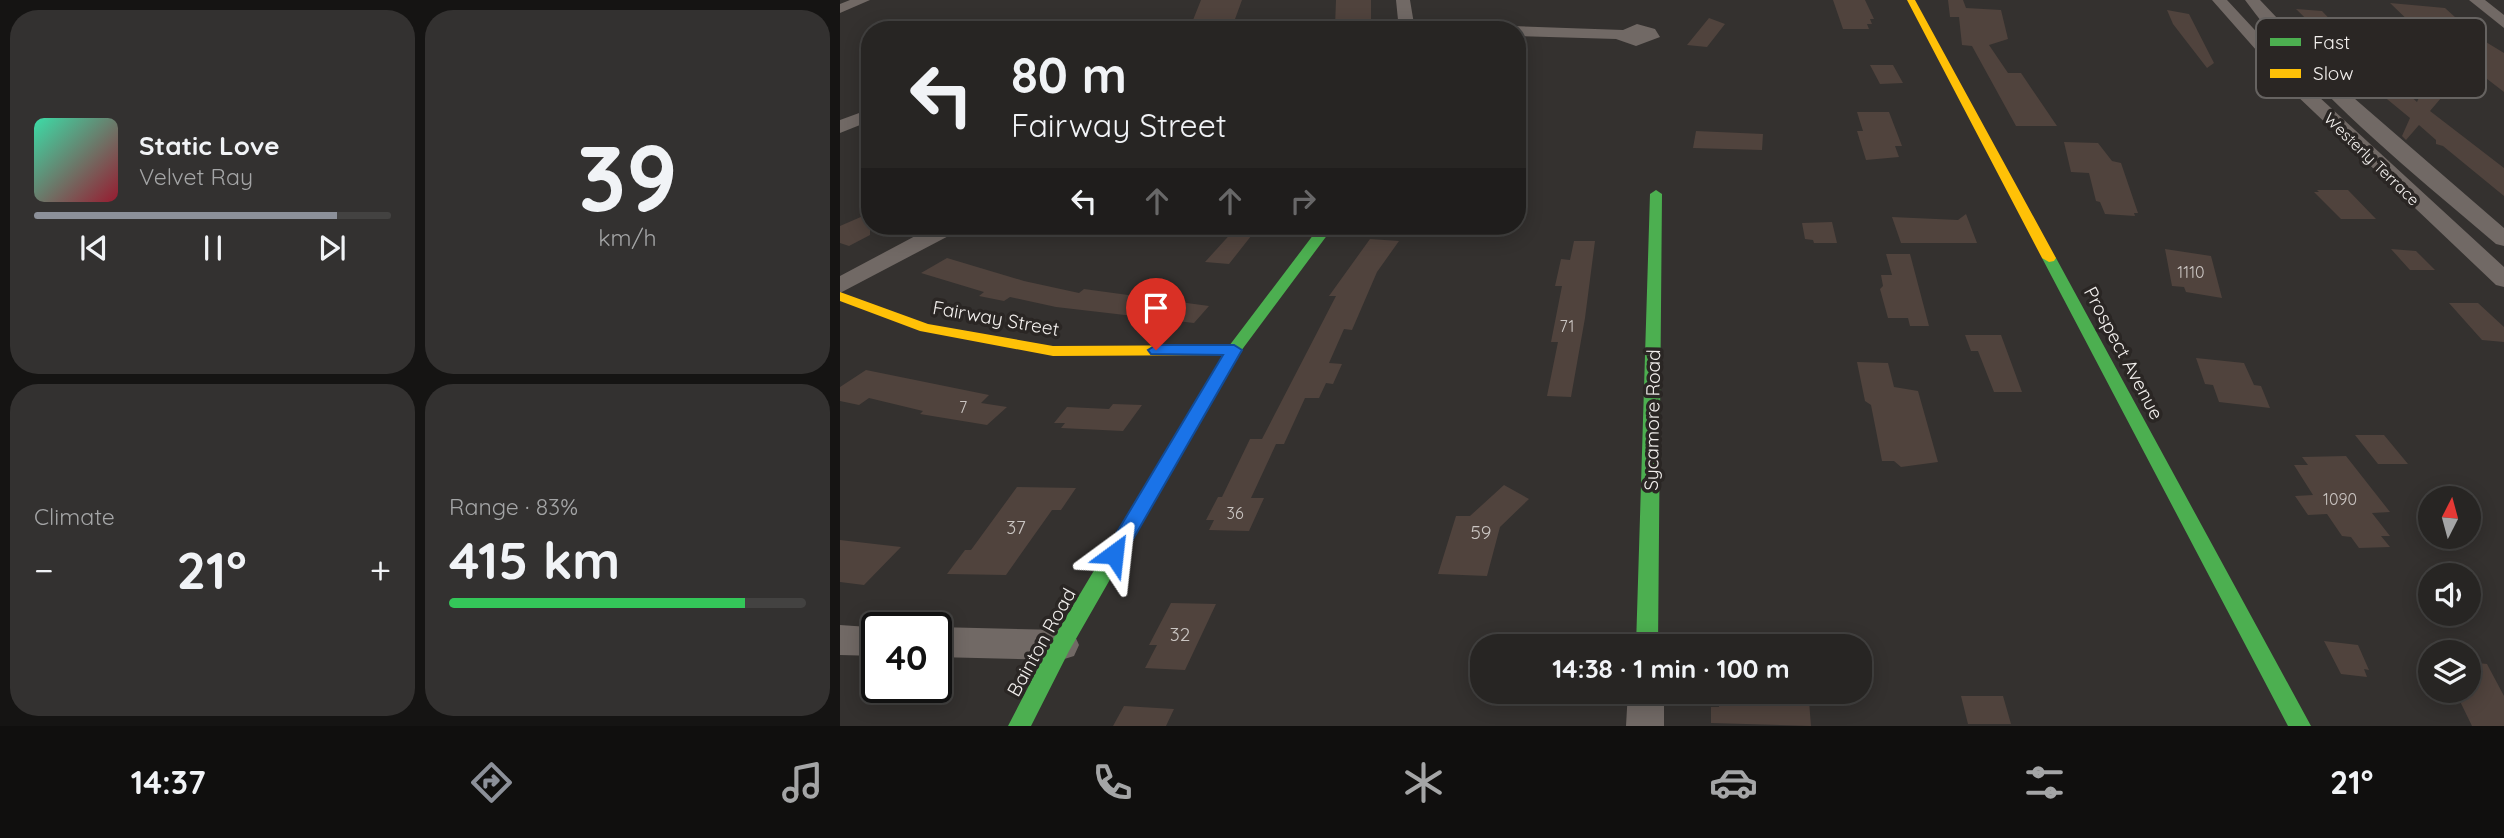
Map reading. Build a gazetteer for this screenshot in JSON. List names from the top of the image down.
{
  "streets": {
    "street": [
      "Westerly Terrace",
      "Fairway Street",
      "Prospect Avenue",
      "Sycamore Road",
      "Bainton Road"
    ]
  },
  "crossings": [
    ["Fairway Street", "Bainton Road"]
  ],
  "house_numbers": [
    "1110",
    "71",
    "7",
    "1090",
    "36",
    "37",
    "59",
    "32"
  ],
  "legend": ["Fast", "Slow"],
  "north": "top",
  "page": {
    "tile": [
      ["39", "km/h"],
      "Climate",
      ["Range · 83%", "415 km"]
    ],
    "turn": ["80 m", "Fairway Street"],
    "song": ["Static Love", "Velvet Ray"],
    "heat": ["−", "21°", "+"],
    "limit": "40",
    "trip": "14:38 · 1 min · 100 m",
    "tabs": ["14:37", "21°"]
  }
}
